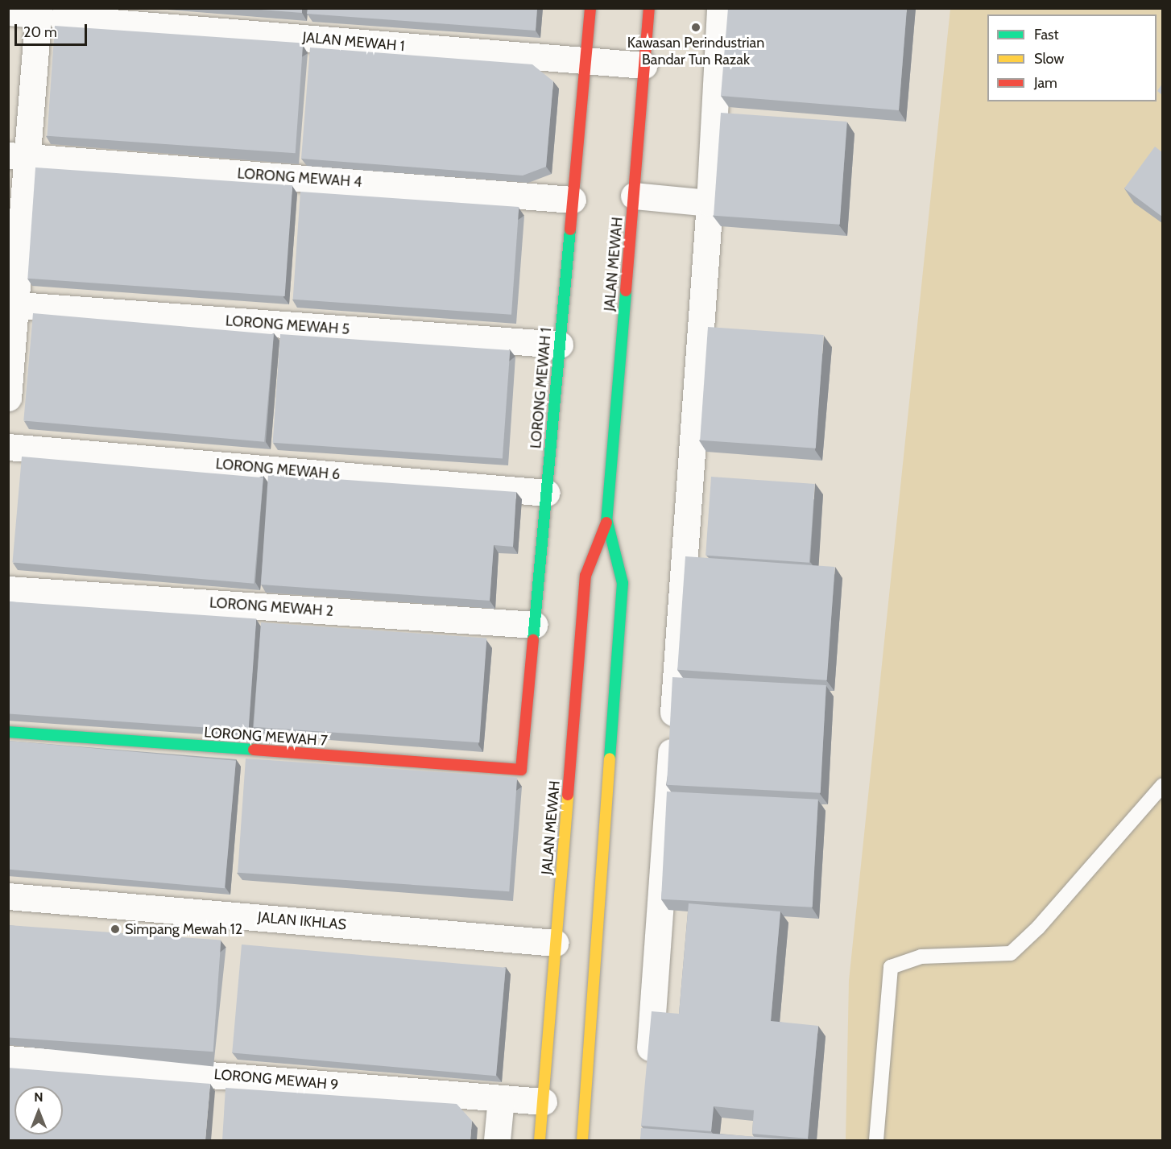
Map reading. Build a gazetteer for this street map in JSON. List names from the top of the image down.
{
  "streets": {
    "street": [
      "JALAN MEWAH 1",
      "LORONG MEWAH 4",
      "JALAN MEWAH",
      "LORONG MEWAH 5",
      "LORONG MEWAH 1",
      "LORONG MEWAH 6",
      "LORONG MEWAH 2",
      "LORONG MEWAH 7",
      "JALAN IKHLAS",
      "LORONG MEWAH 9"
    ]
  },
  "crossings": [
    ["JALAN MEWAH 1", "JALAN MEWAH"],
    ["JALAN MEWAH 1", "LORONG MEWAH 1"],
    ["LORONG MEWAH 4", "LORONG MEWAH 1"],
    ["JALAN MEWAH", "JALAN IKHLAS"],
    ["JALAN MEWAH", "LORONG MEWAH 9"],
    ["LORONG MEWAH 5", "LORONG MEWAH 1"],
    ["LORONG MEWAH 1", "LORONG MEWAH 6"],
    ["LORONG MEWAH 1", "LORONG MEWAH 2"],
    ["LORONG MEWAH 1", "LORONG MEWAH 7"]
  ],
  "places": ["Kawasan Perindustrian Bandar Tun Razak", "Simpang Mewah 12"],
  "legend": ["Fast", "Slow", "Jam"],
  "scale_bar": "20 m",
  "north": "top"
}
